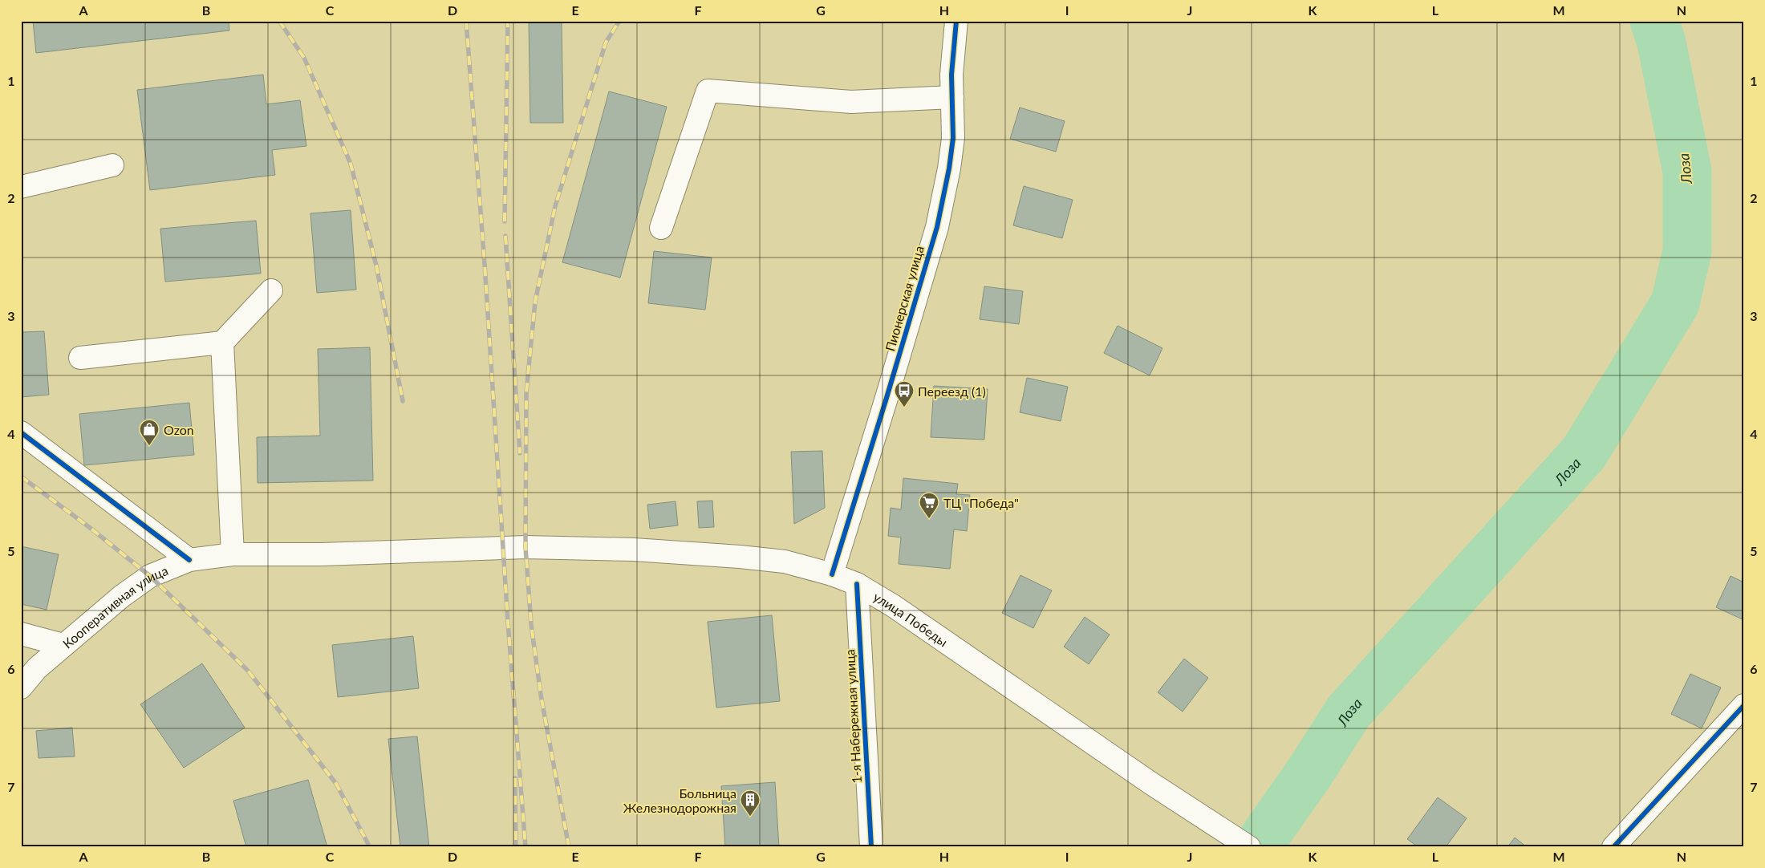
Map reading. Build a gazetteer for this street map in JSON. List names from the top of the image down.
{
  "streets": {
    "main road": [
      "Пионерская улица",
      "Кооперативная улица",
      "улица Победы",
      "1-я Набережная улица"
    ]
  },
  "crossings": [
    ["Пионерская улица", "улица Победы"],
    ["Кооперативная улица", "улица Победы"],
    ["улица Победы", "1-я Набережная улица"]
  ],
  "water": ["Лоза"],
  "places": {
    "bus stop": ["Переезд (1)"],
    "shop": ["Ozon"],
    "supermarket": ["ТЦ \"Победа\""],
    "building": ["Больница Железнодорожная"]
  },
  "grid": {
    "columns": [
      "A",
      "B",
      "C",
      "D",
      "E",
      "F",
      "G",
      "H",
      "I",
      "J",
      "K",
      "L",
      "M",
      "N"
    ],
    "rows": [
      "1",
      "2",
      "3",
      "4",
      "5",
      "6",
      "7"
    ]
  }
}
